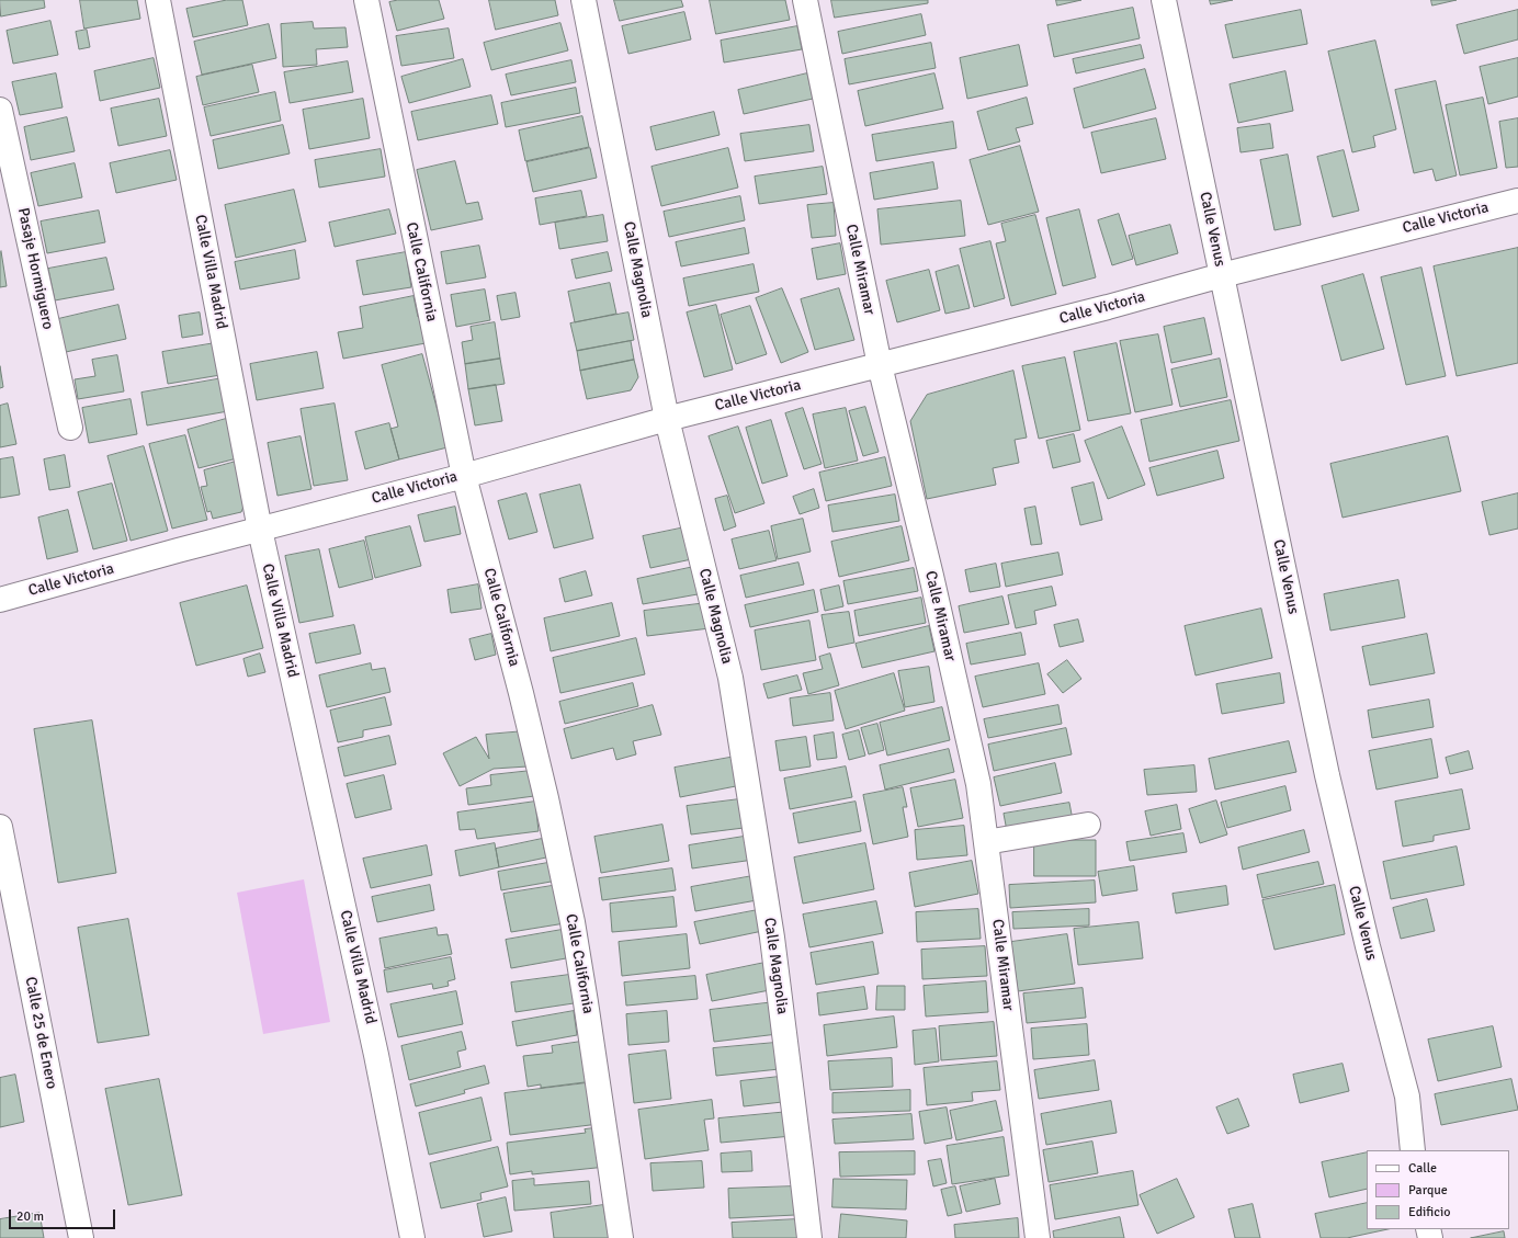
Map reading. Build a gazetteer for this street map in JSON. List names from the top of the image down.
{
  "streets": {
    "street": [
      "Calle Victoria",
      "Calle Venus",
      "Pasaje Hormiguero",
      "Calle Magnolia",
      "Calle Miramar",
      "Calle Villa Madrid",
      "Calle California",
      "Calle 25 de Enero"
    ]
  },
  "crossings": [
    ["Calle Victoria", "Calle Venus"],
    ["Calle Victoria", "Calle Magnolia"],
    ["Calle Victoria", "Calle Miramar"],
    ["Calle Victoria", "Calle Villa Madrid"],
    ["Calle Victoria", "Calle California"]
  ],
  "legend": ["Calle", "Parque", "Edificio"],
  "scale_bar": "20 m"
}
